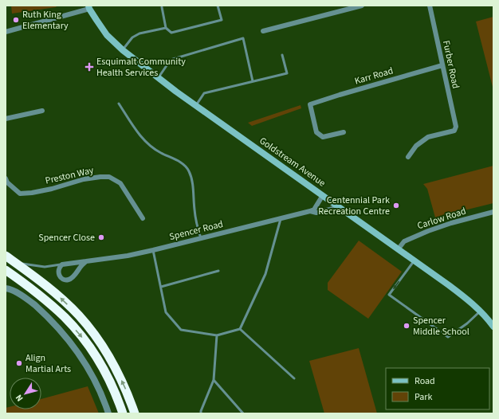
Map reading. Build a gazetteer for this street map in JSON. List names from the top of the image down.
{
  "streets": {
    "main road": ["Goldstream Avenue"],
    "street": [
      "Furber Road",
      "Karr Road",
      "Preston Way",
      "Carlow Road",
      "Spencer Road"
    ]
  },
  "crossings": [
    ["Furber Road", "Karr Road"],
    ["Goldstream Avenue", "Carlow Road"],
    ["Goldstream Avenue", "Spencer Road"]
  ],
  "places": {
    "other": [
      "Ruth King Elementary",
      "Centennial Park Recreation Centre",
      "Spencer Close",
      "Spencer Middle School",
      "Align Martial Arts"
    ],
    "health": ["Esquimalt Community Health Services"]
  },
  "legend": ["Road", "Park"],
  "north": "bottom left"
}
